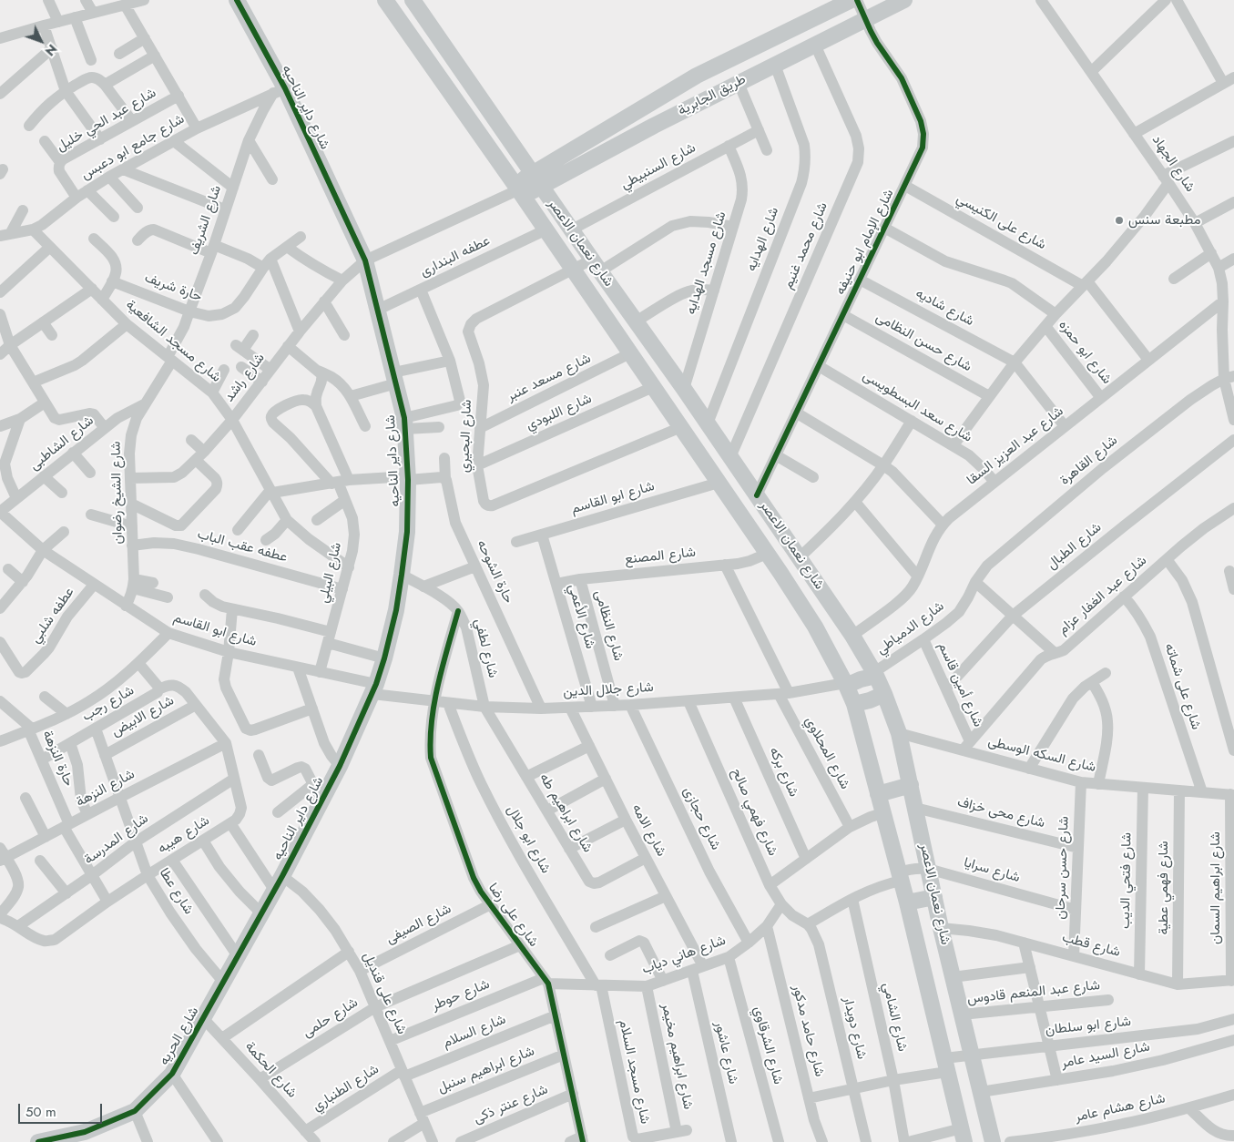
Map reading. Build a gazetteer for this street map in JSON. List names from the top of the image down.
{
  "streets": {
    "main road": [
      "طريق الجابرية",
      "شارع داير الناحيه",
      "شارع نعمان الاعصر",
      "شارع الحريه"
    ],
    "street": [
      "شارع عبد الحي خليل",
      "شارع جامع ابو دعبس",
      "شارع الجهاد",
      "شارع السنبيطي",
      "شارع الشريف",
      "شارع على الكنيسي",
      "شارع الهدايه",
      "شارع الإمام ابو حنيفه",
      "شارع محمد غنيم",
      "عطفه البندارى",
      "شارع مسجد الهدايه",
      "حارة شريف",
      "شارع شاديه",
      "شارع مسجد الشافعية",
      "شارع حسن النظامى",
      "شارع ابو حمزه",
      "شارع راشد",
      "شارع مسعد عنبر",
      "شارع سعد البسطويسى",
      "شارع اللبودي",
      "شارع البحيري",
      "شارع الشاطبى",
      "شارع عبد العزيز السقا",
      "شارع القاهرة",
      "شارع الشيخ رضوان",
      "شارع ابو القاسم",
      "عطفه عقب الباب",
      "شارع الطبال",
      "شارع المصنع",
      "حارة الشوحه",
      "شارع البيلي",
      "شارع عبد الغفار عزام",
      "عطفه شلبي",
      "شارع الأعمي",
      "شارع النظامى",
      "شارع الدمياطي",
      "شارع لطفي",
      "شارع أمين قاسم",
      "شارع على شماته",
      "شارع جلال الدين",
      "شارع رجب",
      "شارع الابيض",
      "شارع المحلاوي",
      "شارع السكه الوسطى",
      "حارة النزهة",
      "شارع بركه",
      "شارع النزهة",
      "شارع فهمي صالح",
      "شارع ابراهيم طه",
      "شارع محى خزاف",
      "شارع حجازى",
      "شارع الامه",
      "شارع هيبه",
      "شارع المدرسة",
      "شارع ابو جلال",
      "شارع حسن سرحان",
      "شارع سرايا",
      "شارع فتحي الديب",
      "شارع فهمي عطية",
      "شارع ابراهيم السمان",
      "شارع عطا",
      "شارع على رضا",
      "شارع الصيفى",
      "شارع قطب",
      "شارع هاني دياب",
      "شارع عبد المنعم قادوس",
      "شارع على قنديل",
      "شارع حوطر",
      "شارع الشامي",
      "شارع حلمى",
      "شارع ابو سلطان",
      "شارع دويدار",
      "شارع حامد مدكور",
      "شارع السلام",
      "شارع الشرقاوي",
      "شارع عاشور",
      "شارع السيد عامر",
      "شارع ابراهيم مخيمر",
      "شارع الحكمة",
      "شارع ابراهيم سنبل",
      "شارع مسجد السلام",
      "شارع الطنباري",
      "شارع عنتر ذكى",
      "شارع هشام عامر"
    ]
  },
  "crossings": [
    ["طريق الجابرية", "شارع الهدايه"],
    ["طريق الجابرية", "شارع الإمام ابو حنيفه"],
    ["طريق الجابرية", "شارع نعمان الاعصر"],
    ["طريق الجابرية", "شارع محمد غنيم"],
    ["طريق الجابرية", "شارع راشد"],
    ["شارع داير الناحيه", "شارع جامع ابو دعبس"],
    ["شارع داير الناحيه", "شارع الشريف"],
    ["شارع داير الناحيه", "عطفه البندارى"],
    ["شارع داير الناحيه", "شارع راشد"],
    ["شارع داير الناحيه", "شارع ابو القاسم"],
    ["شارع داير الناحيه", "شارع لطفي"],
    ["شارع داير الناحيه", "شارع جلال الدين"],
    ["شارع داير الناحيه", "شارع على قنديل"],
    ["شارع داير الناحيه", "شارع الحريه"],
    ["شارع عبد الحي خليل", "شارع جامع ابو دعبس"],
    ["شارع جامع ابو دعبس", "شارع الشريف"],
    ["شارع جامع ابو دعبس", "شارع مسجد الشافعية"],
    ["شارع الجهاد", "شارع عبد العزيز السقا"],
    ["شارع الجهاد", "شارع القاهرة"],
    ["شارع السنبيطي", "شارع نعمان الاعصر"],
    ["شارع السنبيطي", "شارع مسجد الهدايه"],
    ["شارع الشريف", "حارة شريف"],
    ["شارع الشريف", "شارع مسجد الشافعية"],
    ["شارع الشريف", "شارع الشيخ رضوان"],
    ["شارع على الكنيسي", "شارع الإمام ابو حنيفه"],
    ["شارع الهدايه", "شارع نعمان الاعصر"],
    ["شارع الإمام ابو حنيفه", "شارع نعمان الاعصر"],
    ["شارع الإمام ابو حنيفه", "شارع شاديه"],
    ["شارع الإمام ابو حنيفه", "شارع حسن النظامى"],
    ["شارع الإمام ابو حنيفه", "شارع سعد البسطويسى"],
    ["شارع نعمان الاعصر", "شارع محمد غنيم"],
    ["شارع نعمان الاعصر", "عطفه البندارى"],
    ["شارع نعمان الاعصر", "شارع مسجد الهدايه"],
    ["شارع نعمان الاعصر", "شارع راشد"],
    ["شارع نعمان الاعصر", "شارع مسعد عنبر"],
    ["شارع نعمان الاعصر", "شارع اللبودي"],
    ["شارع نعمان الاعصر", "شارع البحيري"],
    ["شارع نعمان الاعصر", "شارع عبد العزيز السقا"],
    ["شارع نعمان الاعصر", "شارع ابو القاسم"],
    ["شارع نعمان الاعصر", "شارع المصنع"],
    ["شارع نعمان الاعصر", "شارع الدمياطي"],
    ["شارع نعمان الاعصر", "شارع جلال الدين"],
    ["شارع نعمان الاعصر", "شارع السكه الوسطى"],
    ["شارع نعمان الاعصر", "شارع محى خزاف"],
    ["شارع نعمان الاعصر", "شارع سرايا"],
    ["شارع نعمان الاعصر", "شارع قطب"],
    ["شارع نعمان الاعصر", "شارع عبد المنعم قادوس"],
    ["شارع نعمان الاعصر", "شارع ابو سلطان"],
    ["شارع نعمان الاعصر", "شارع السيد عامر"],
    ["شارع مسجد الهدايه", "شارع البحيري"],
    ["شارع مسجد الشافعية", "شارع راشد"],
    ["شارع مسجد الشافعية", "شارع الشيخ رضوان"],
    ["شارع مسجد الشافعية", "شارع البيلي"],
    ["شارع ابو حمزه", "شارع عبد العزيز السقا"],
    ["شارع راشد", "شارع الشيخ رضوان"],
    ["شارع مسعد عنبر", "شارع البحيري"],
    ["شارع سعد البسطويسى", "شارع عبد العزيز السقا"],
    ["شارع اللبودي", "شارع البحيري"],
    ["شارع الشاطبى", "شارع الشيخ رضوان"],
    ["شارع الشاطبى", "شارع ابو القاسم"],
    ["شارع القاهرة", "شارع الدمياطي"],
    ["شارع الشيخ رضوان", "شارع ابو القاسم"],
    ["شارع الشيخ رضوان", "عطفه عقب الباب"],
    ["شارع ابو القاسم", "شارع البيلي"],
    ["شارع ابو القاسم", "عطفه شلبي"],
    ["شارع ابو القاسم", "شارع الأعمي"],
    ["شارع ابو القاسم", "شارع جلال الدين"],
    ["عطفه عقب الباب", "شارع البيلي"],
    ["شارع الطبال", "شارع أمين قاسم"],
    ["شارع المصنع", "شارع الأعمي"],
    ["شارع المصنع", "شارع النظامى"],
    ["شارع المصنع", "شارع المحلاوي"],
    ["حارة الشوحه", "شارع جلال الدين"],
    ["شارع عبد الغفار عزام", "شارع أمين قاسم"],
    ["شارع عبد الغفار عزام", "شارع على شماته"],
    ["شارع عبد الغفار عزام", "شارع السكه الوسطى"],
    ["شارع الأعمي", "شارع جلال الدين"],
    ["شارع النظامى", "شارع جلال الدين"],
    ["شارع الدمياطي", "شارع أمين قاسم"],
    ["شارع لطفي", "شارع جلال الدين"],
    ["شارع لطفي", "شارع ابراهيم طه"],
    ["شارع لطفي", "شارع على رضا"],
    ["شارع أمين قاسم", "شارع السكه الوسطى"],
    ["شارع على شماته", "شارع السكه الوسطى"],
    ["شارع جلال الدين", "شارع المحلاوي"],
    ["شارع جلال الدين", "شارع بركه"],
    ["شارع جلال الدين", "شارع فهمي صالح"],
    ["شارع جلال الدين", "شارع ابراهيم طه"],
    ["شارع جلال الدين", "شارع حجازى"],
    ["شارع جلال الدين", "شارع الامه"],
    ["شارع جلال الدين", "شارع ابو جلال"],
    ["شارع جلال الدين", "شارع على رضا"],
    ["شارع رجب", "حارة النزهة"],
    ["شارع رجب", "شارع هيبه"],
    ["شارع رجب", "شارع عطا"],
    ["شارع الابيض", "شارع هيبه"],
    ["شارع الابيض", "شارع عطا"],
    ["شارع السكه الوسطى", "شارع حسن سرحان"],
    ["شارع السكه الوسطى", "شارع فتحي الديب"],
    ["شارع السكه الوسطى", "شارع فهمي عطية"],
    ["شارع السكه الوسطى", "شارع ابراهيم السمان"],
    ["حارة النزهة", "شارع النزهة"],
    ["حارة النزهة", "شارع هيبه"],
    ["حارة النزهة", "شارع المدرسة"],
    ["شارع النزهة", "شارع هيبه"],
    ["شارع النزهة", "شارع عطا"],
    ["شارع فهمي صالح", "شارع سرايا"],
    ["شارع فهمي صالح", "شارع هاني دياب"],
    ["شارع فهمي صالح", "شارع دويدار"],
    ["شارع ابراهيم طه", "شارع الامه"],
    ["شارع محى خزاف", "شارع حسن سرحان"],
    ["شارع حجازى", "شارع هاني دياب"],
    ["شارع الامه", "شارع هاني دياب"],
    ["شارع الامه", "شارع عاشور"],
    ["شارع هيبه", "شارع المدرسة"],
    ["شارع هيبه", "شارع عطا"],
    ["شارع هيبه", "شارع على قنديل"],
    ["شارع المدرسة", "شارع عطا"],
    ["شارع ابو جلال", "شارع هاني دياب"],
    ["شارع ابو جلال", "شارع مسجد السلام"],
    ["شارع حسن سرحان", "شارع سرايا"],
    ["شارع حسن سرحان", "شارع قطب"],
    ["شارع سرايا", "شارع الشامي"],
    ["شارع سرايا", "شارع دويدار"],
    ["شارع فتحي الديب", "شارع قطب"],
    ["شارع فهمي عطية", "شارع قطب"],
    ["شارع ابراهيم السمان", "شارع قطب"],
    ["شارع عطا", "شارع الحريه"],
    ["شارع على رضا", "شارع الصيفى"],
    ["شارع على رضا", "شارع هاني دياب"],
    ["شارع على رضا", "شارع حوطر"],
    ["شارع على رضا", "شارع حلمى"],
    ["شارع على رضا", "شارع السلام"],
    ["شارع على رضا", "شارع ابراهيم سنبل"],
    ["شارع على رضا", "شارع عنتر ذكى"],
    ["شارع الصيفى", "شارع على قنديل"],
    ["شارع هاني دياب", "شارع حوطر"],
    ["شارع هاني دياب", "شارع حامد مدكور"],
    ["شارع هاني دياب", "شارع الشرقاوي"],
    ["شارع هاني دياب", "شارع عاشور"],
    ["شارع هاني دياب", "شارع ابراهيم مخيمر"],
    ["شارع هاني دياب", "شارع مسجد السلام"],
    ["شارع على قنديل", "شارع حوطر"],
    ["شارع على قنديل", "شارع حلمى"],
    ["شارع على قنديل", "شارع السلام"],
    ["شارع على قنديل", "شارع الحريه"],
    ["شارع على قنديل", "شارع ابراهيم سنبل"],
    ["شارع على قنديل", "شارع الطنباري"],
    ["شارع الشامي", "شارع ابو سلطان"],
    ["شارع حلمى", "شارع الحكمة"],
    ["شارع ابو سلطان", "شارع دويدار"],
    ["شارع ابو سلطان", "شارع حامد مدكور"],
    ["شارع السلام", "شارع الطنباري"],
    ["شارع الحريه", "شارع الحكمة"],
    ["شارع ابراهيم مخيمر", "شارع مسجد السلام"],
    ["شارع الحكمة", "شارع الطنباري"]
  ],
  "places": ["مطبعة سنس"],
  "scale_bar": "50 m",
  "north": "bottom right"
}
